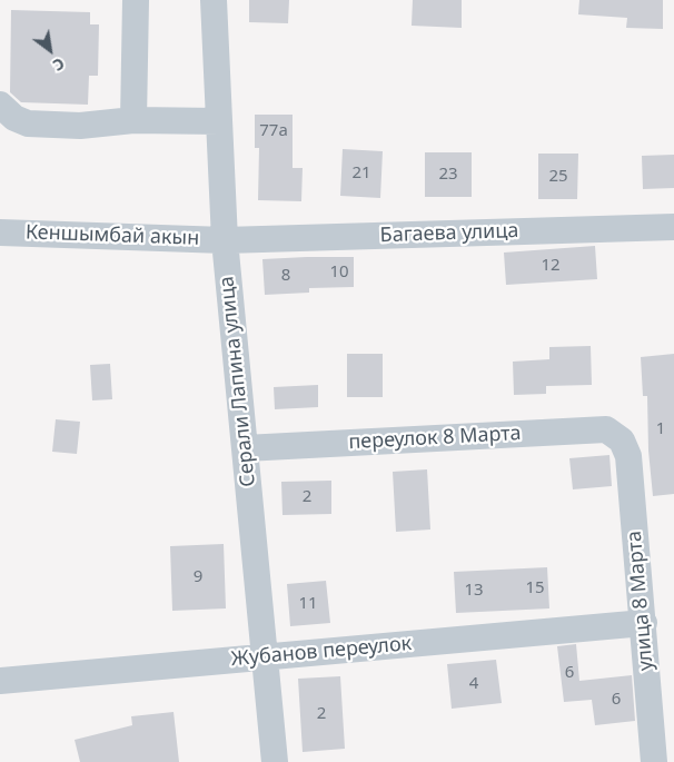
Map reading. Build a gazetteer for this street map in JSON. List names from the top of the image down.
{
  "streets": {
    "street": [
      "Багаева улица",
      "Кеншымбай акын",
      "Серали Лапина улица",
      "переулок 8 Марта",
      "улица 8 Марта",
      "Жубанов переулок"
    ]
  },
  "crossings": [
    ["Багаева улица", "Кеншымбай акын"],
    ["Багаева улица", "Серали Лапина улица"],
    ["Кеншымбай акын", "Серали Лапина улица"],
    ["Серали Лапина улица", "переулок 8 Марта"],
    ["Серали Лапина улица", "Жубанов переулок"],
    ["переулок 8 Марта", "улица 8 Марта"],
    ["улица 8 Марта", "Жубанов переулок"]
  ],
  "house_numbers": [
    "77а",
    "21",
    "23",
    "25",
    "12",
    "10",
    "8",
    "1",
    "2",
    "9",
    "15",
    "13",
    "11",
    "6",
    "4",
    "6",
    "2"
  ],
  "north": "bottom right"
}
